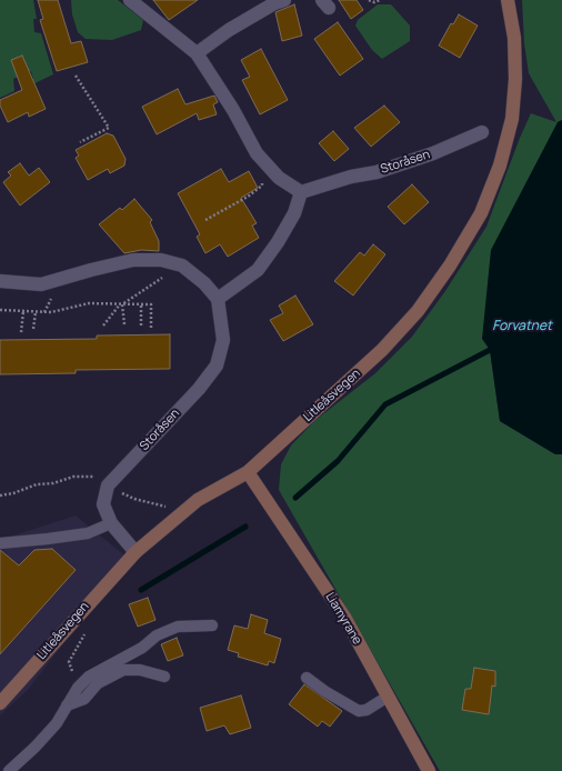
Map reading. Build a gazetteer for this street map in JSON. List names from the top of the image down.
{
  "streets": {
    "street": ["Storåsen", "Litleåsvegen", "Liamyrane"]
  },
  "crossings": [
    ["Litleåsvegen", "Liamyrane"]
  ],
  "water": ["Forvatnet"]
}
